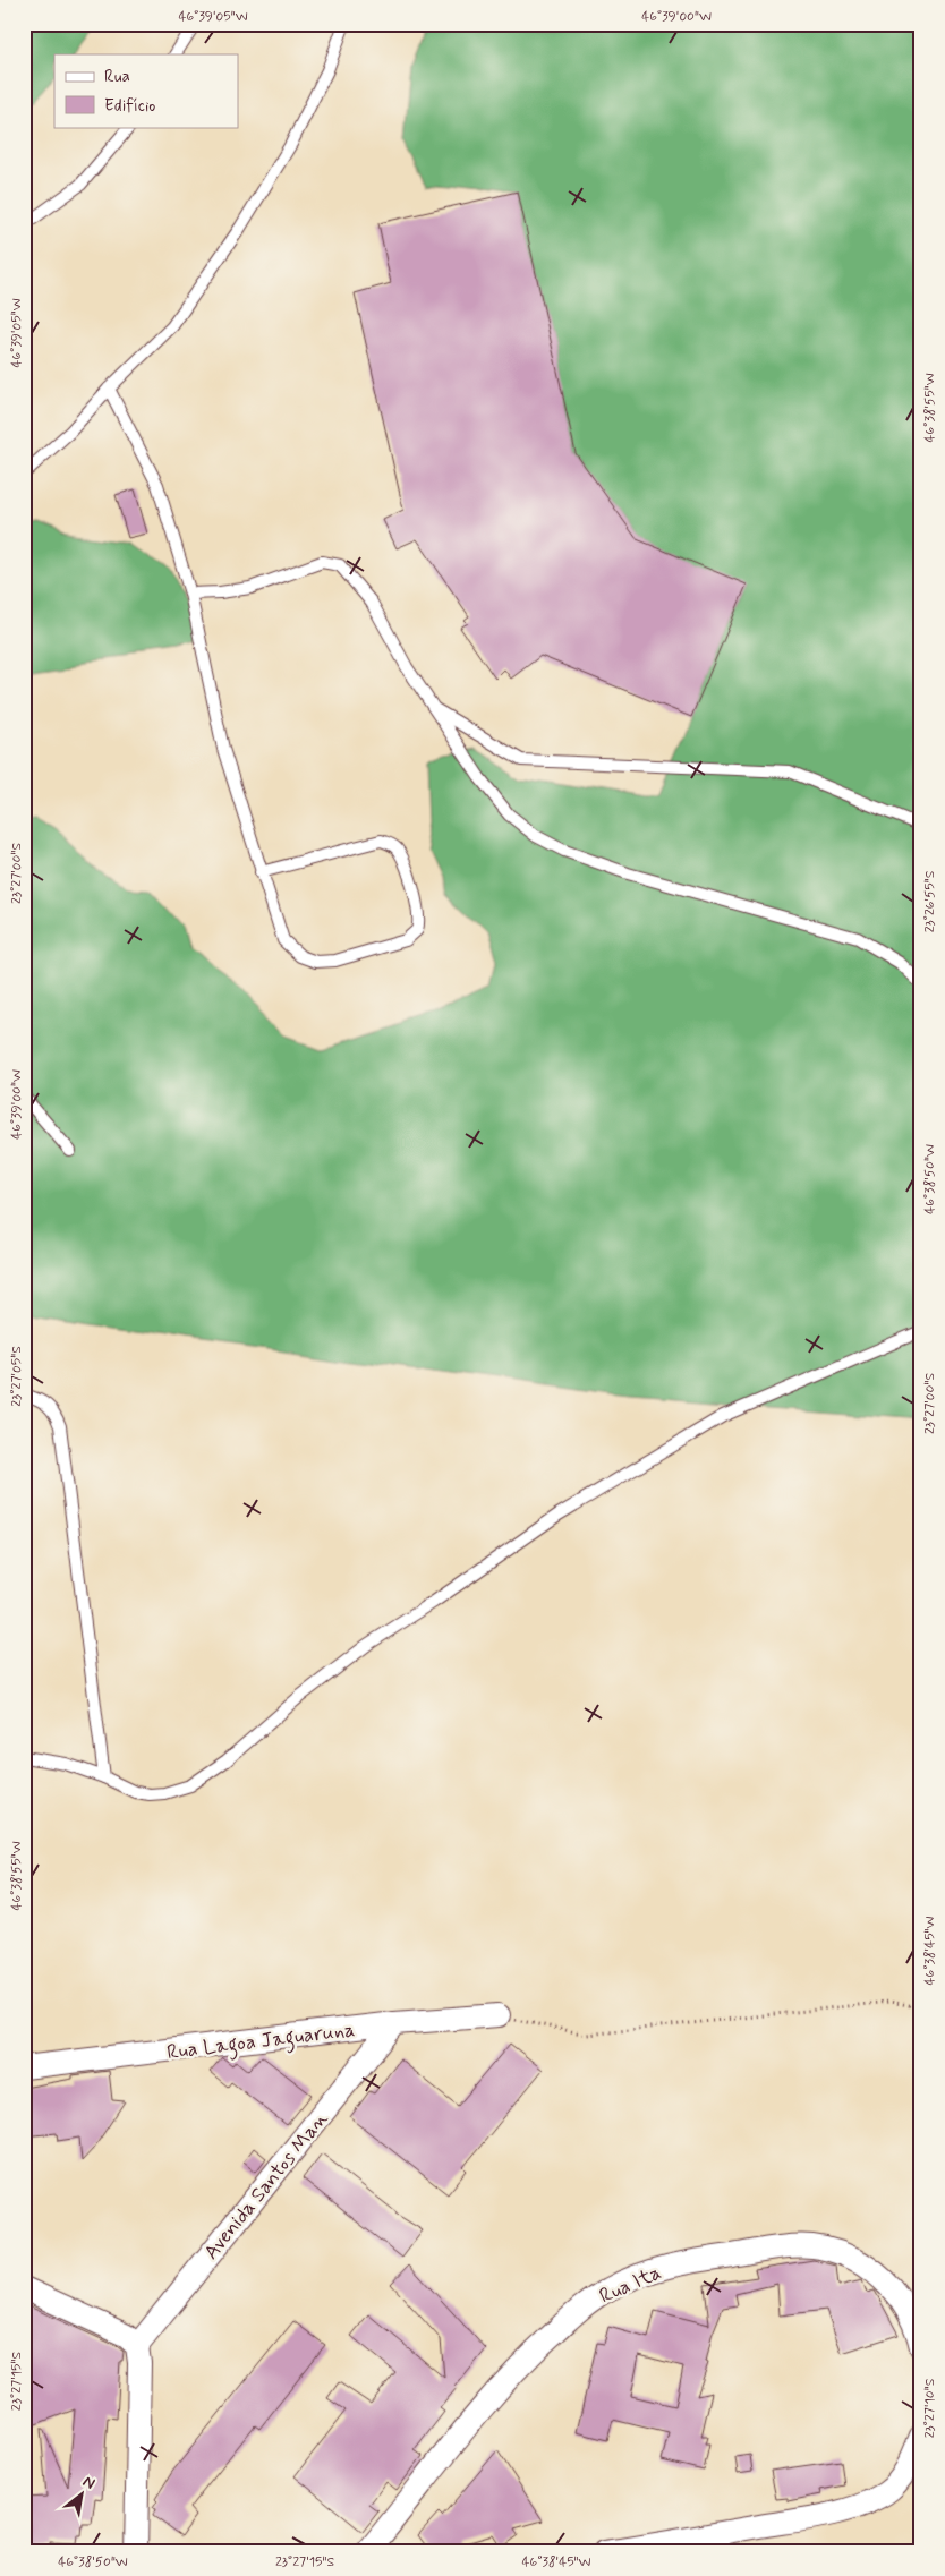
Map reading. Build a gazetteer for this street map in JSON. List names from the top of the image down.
{
  "streets": {
    "street": ["Rua Lagoa Jaguaruna", "Avenida Santos Man", "Rua Ita"]
  },
  "crossings": [
    ["Rua Lagoa Jaguaruna", "Avenida Santos Man"]
  ],
  "legend": ["Rua", "Edifício"],
  "north": "top right",
  "coordinates": [
    "46°39'05\"W",
    "46°39'00\"W",
    "46°38'55\"W",
    "23°27'00\"S",
    "23°26'55\"S",
    "46°38'50\"W",
    "23°27'05\"S",
    "46°38'45\"W",
    "23°27'15\"S",
    "23°27'10\"S"
  ]
}
